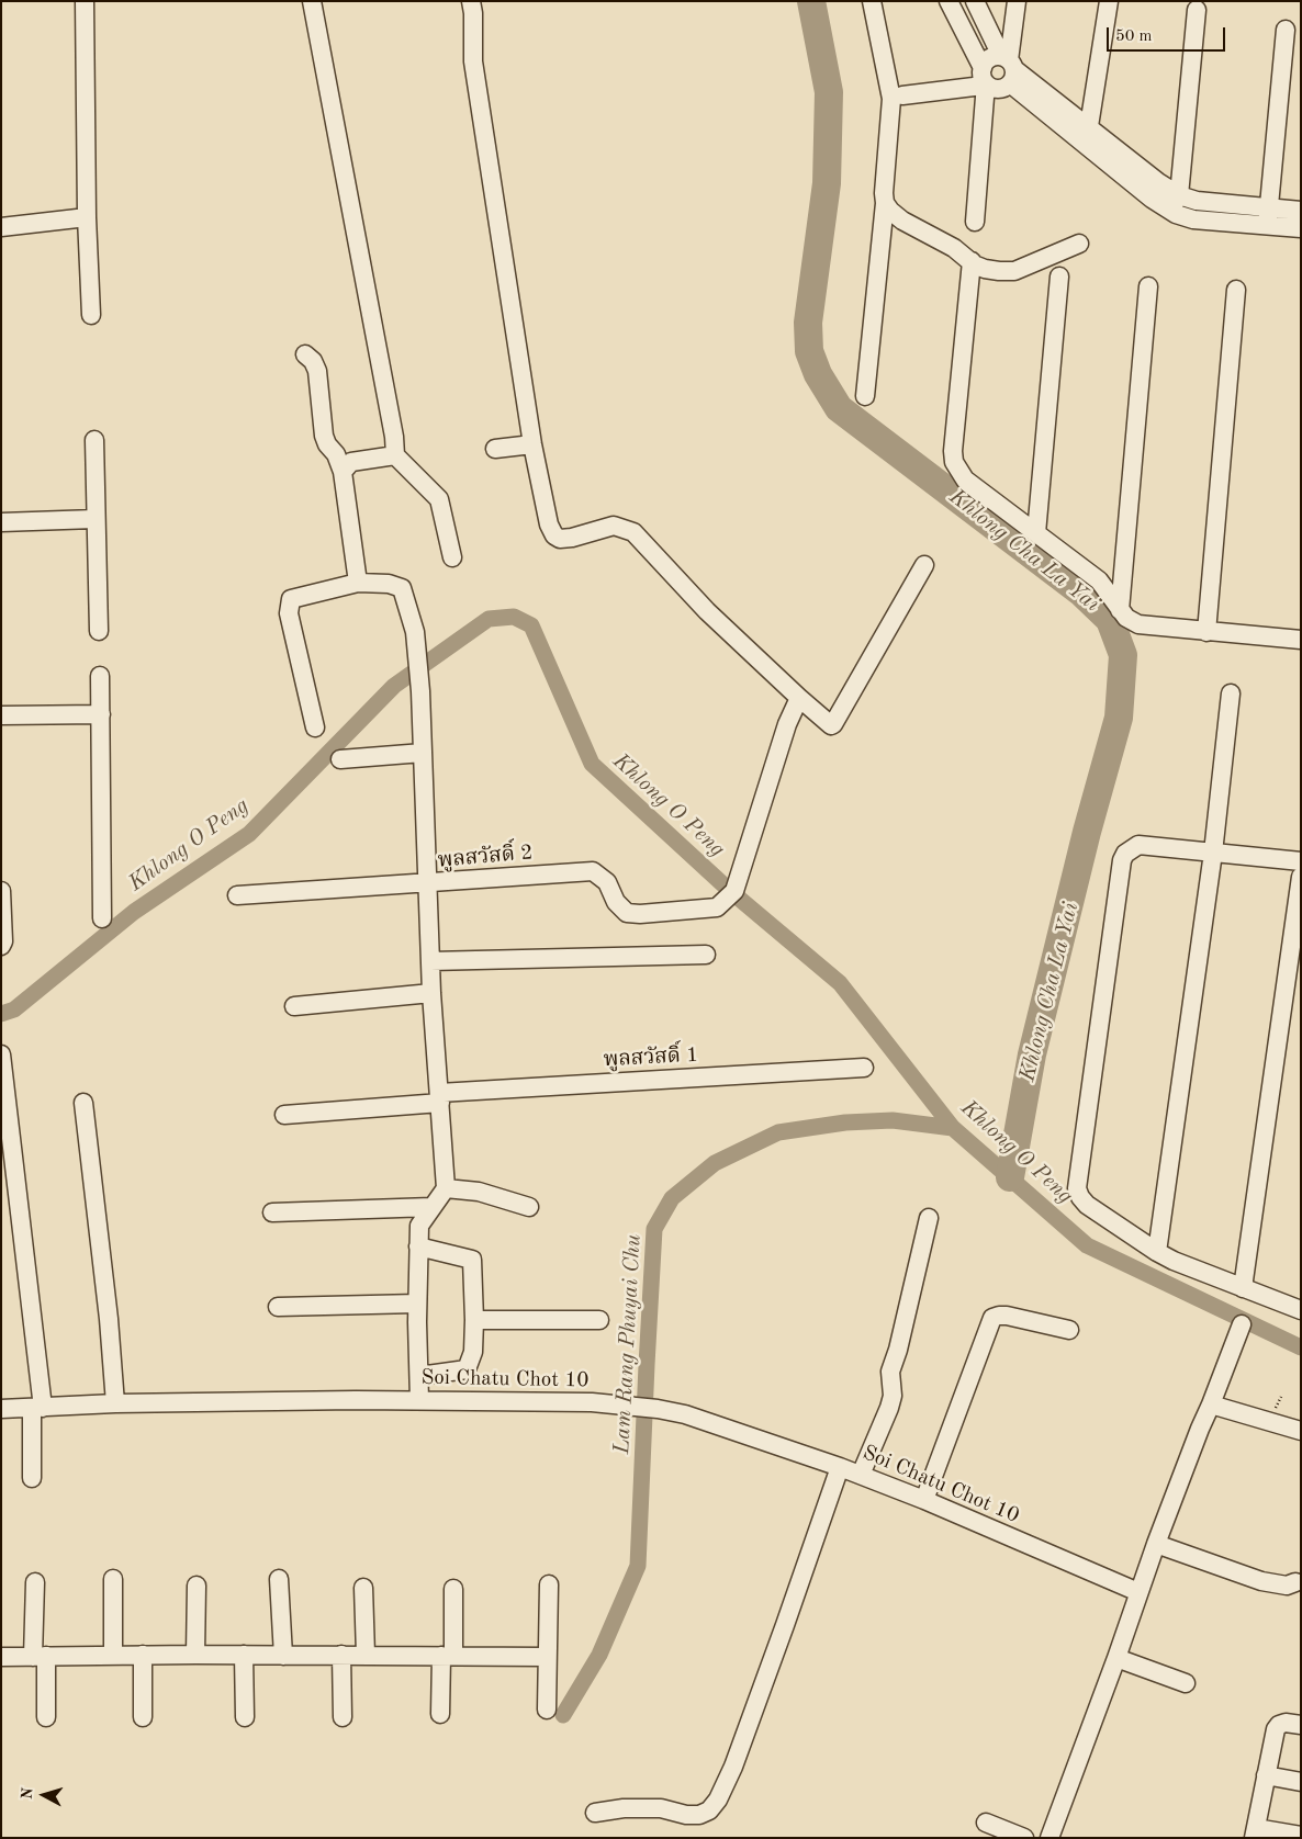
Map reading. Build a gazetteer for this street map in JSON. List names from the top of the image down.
{
  "streets": {
    "street": ["พูลสวัสดิ์ 2", "พูลสวัสดิ์ 1", "Soi Chatu Chot 10"]
  },
  "water": ["Khlong Cha La Yai", "Khlong O Peng", "Lam Rang Phuyai Chu"],
  "scale_bar": "50 m",
  "north": "left"
}
